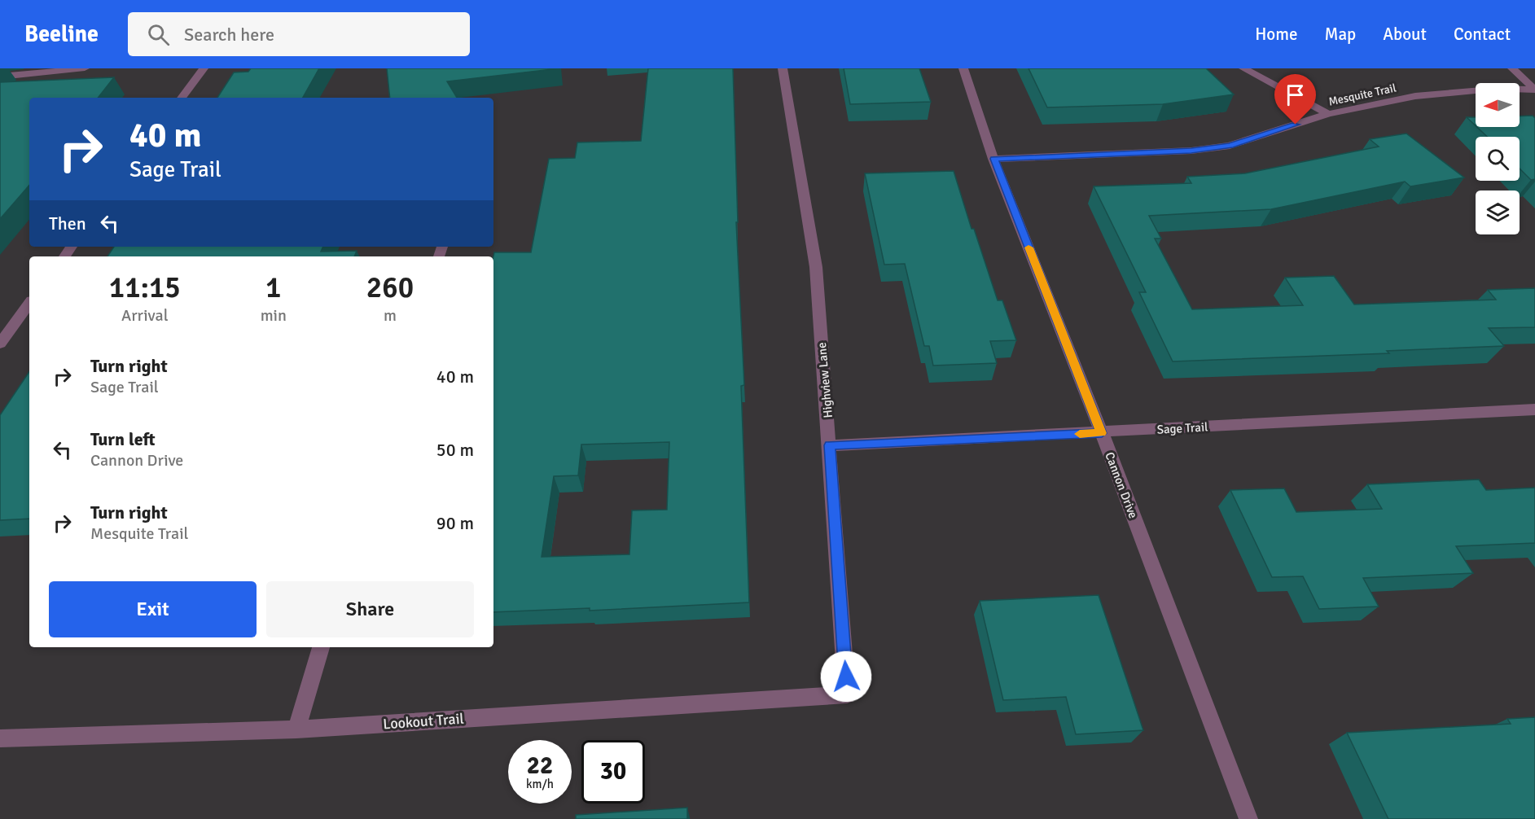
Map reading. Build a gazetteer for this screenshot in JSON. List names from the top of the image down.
{
  "streets": {
    "street": [
      "Mesquite Trail",
      "Highview Lane",
      "Sage Trail",
      "Cannon Drive",
      "Lookout Trail"
    ]
  },
  "crossings": [
    ["Mesquite Trail", "Cannon Drive"],
    ["Highview Lane", "Sage Trail"],
    ["Highview Lane", "Lookout Trail"],
    ["Sage Trail", "Cannon Drive"]
  ],
  "north": "left",
  "page": {
    "header": "Beeline",
    "search": "Search here",
    "nav": [
      "Home",
      "Map",
      "About",
      "Contact"
    ],
    "turn": ["40 m", "Sage Trail"],
    "then": "Then",
    "eta": [
      "11:15",
      "Arrival",
      "1",
      "min",
      "260",
      "m"
    ],
    "list": [
      {
        "name": "Turn right",
        "note": "Sage Trail",
        "value": "40 m"
      },
      {
        "name": "Turn left",
        "note": "Cannon Drive",
        "value": "50 m"
      },
      {
        "name": "Turn right",
        "note": "Mesquite Trail",
        "value": "90 m"
      }
    ],
    "buttons": ["Exit", "Share"],
    "speed": "22 km/h",
    "limit": "30"
  }
}
